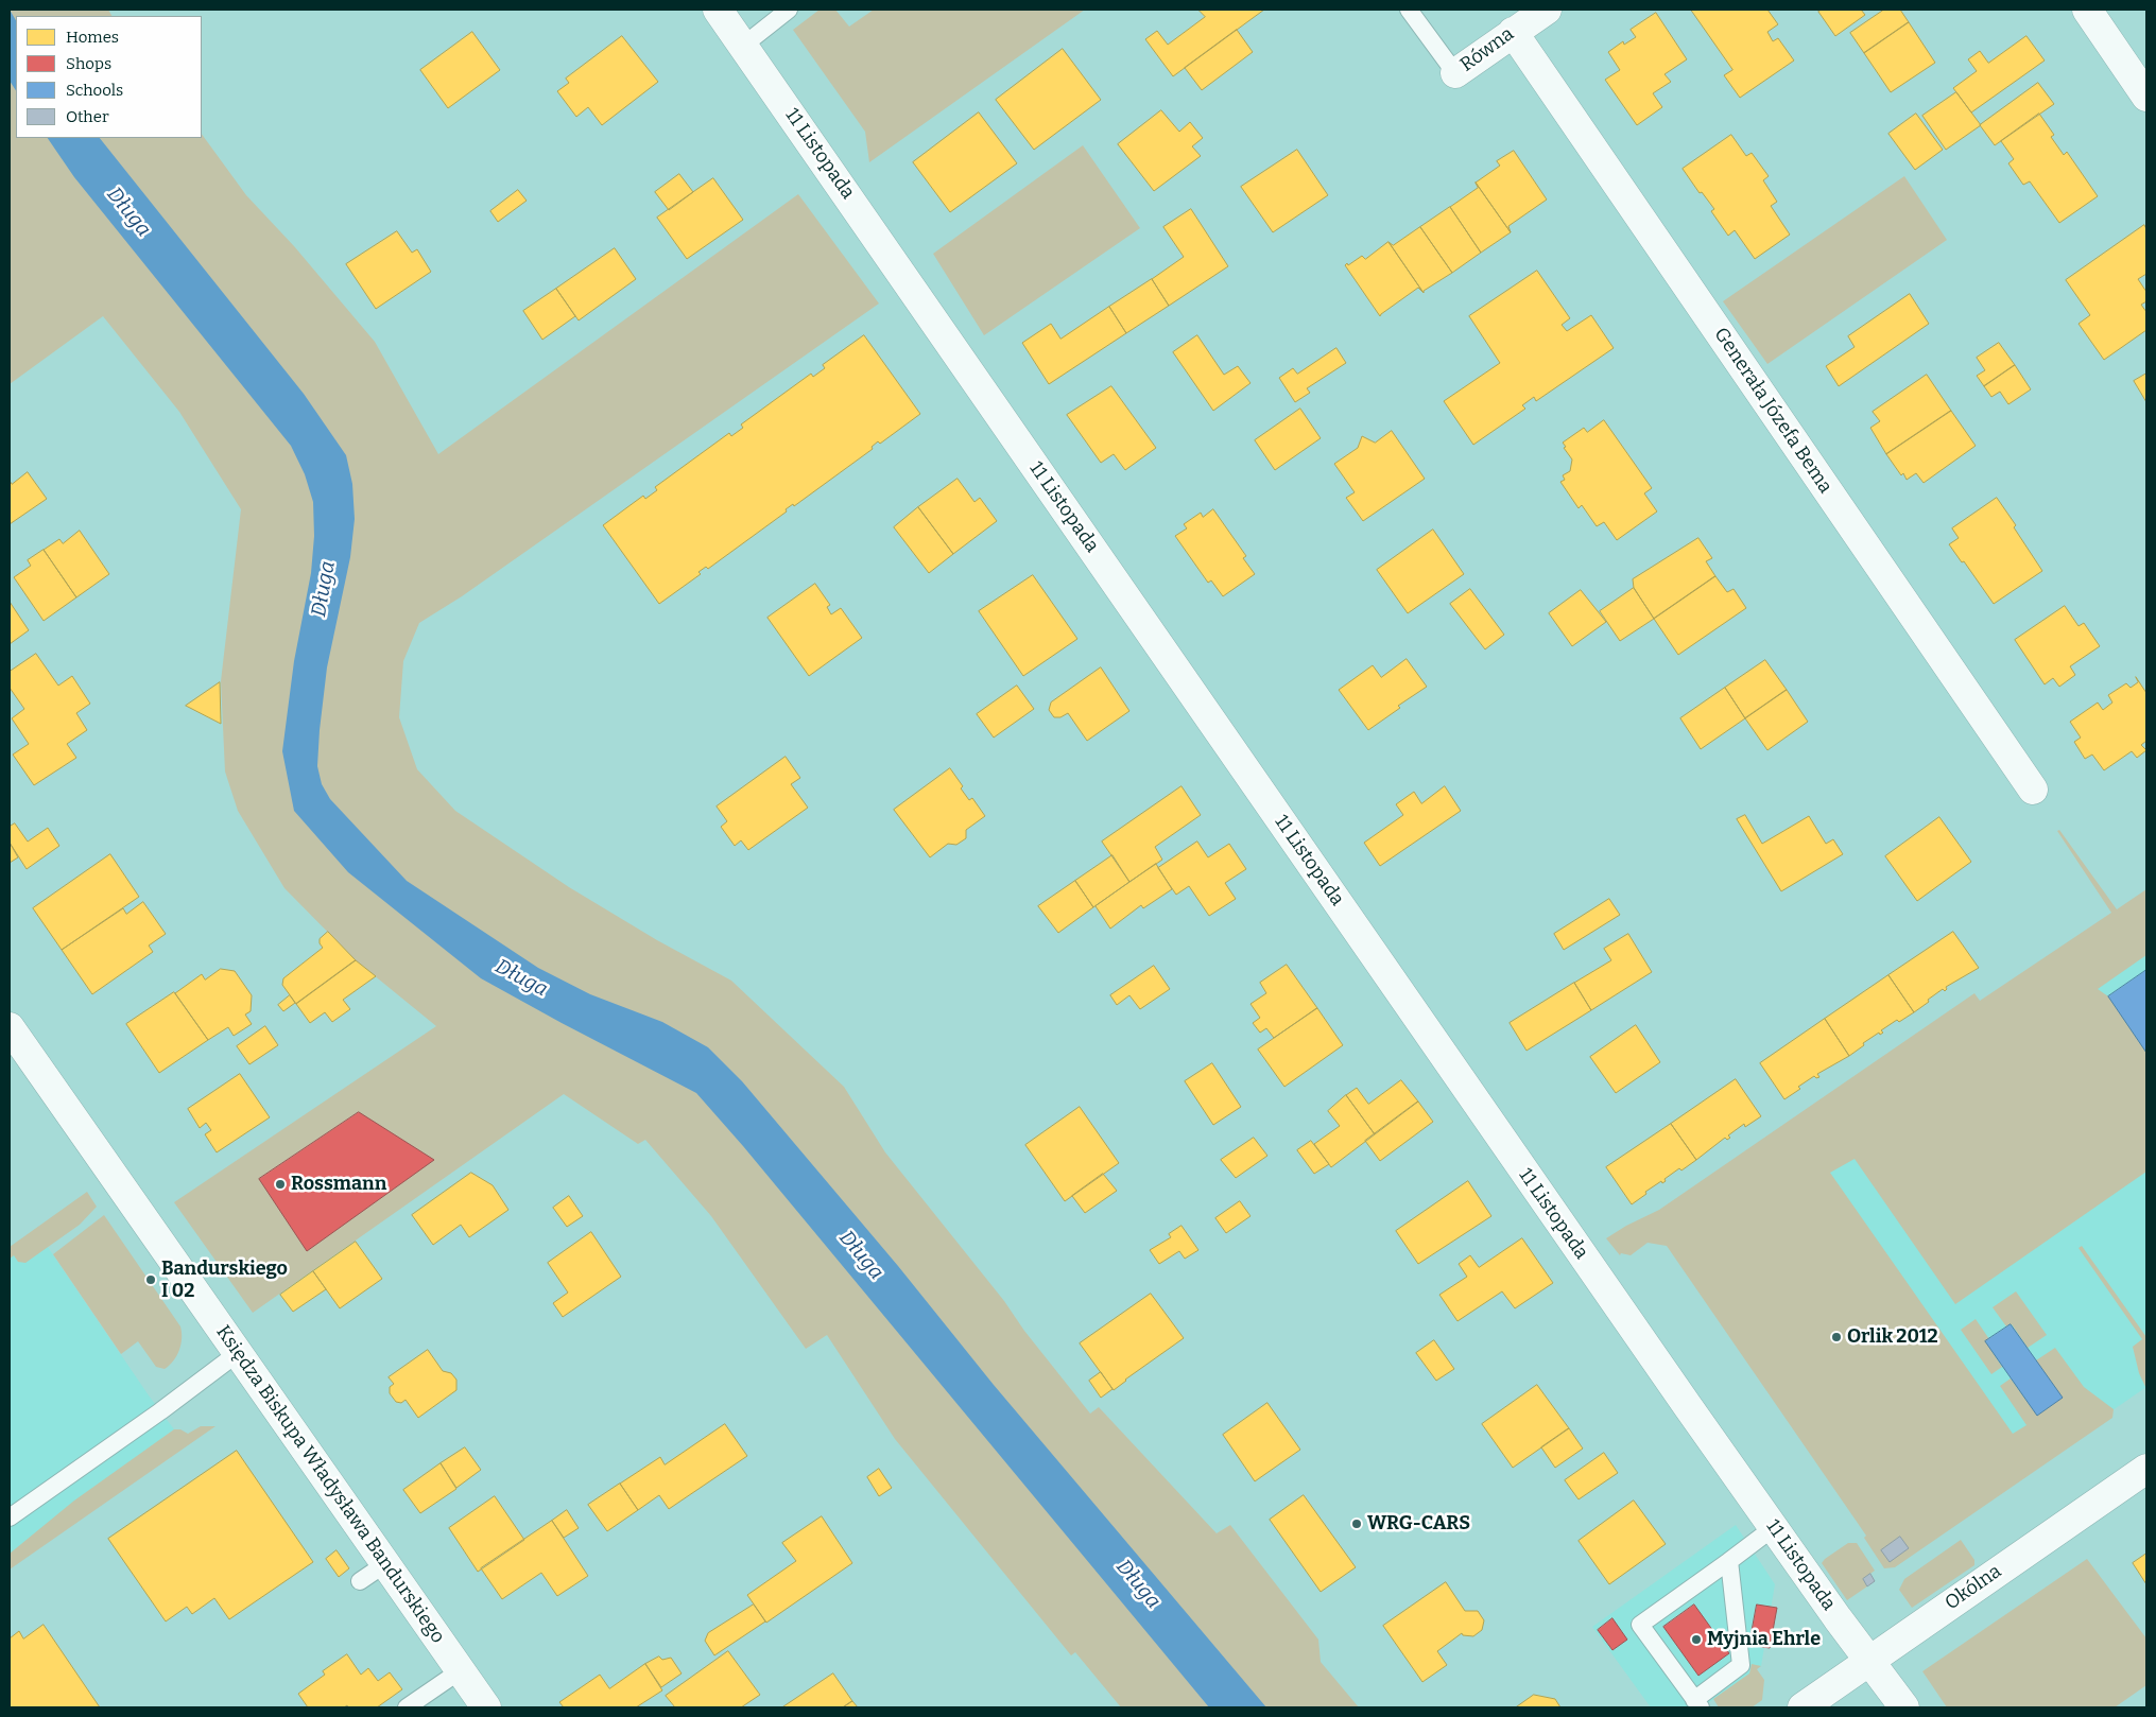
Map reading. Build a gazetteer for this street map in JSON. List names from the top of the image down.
{
  "streets": {
    "street": [
      "Równa",
      "11 Listopada",
      "Generała Józefa Bema",
      "Księdza Biskupa Władysława Bandurskiego",
      "Okólna"
    ]
  },
  "crossings": [
    ["Równa", "Generała Józefa Bema"],
    ["11 Listopada", "Okólna"]
  ],
  "water": ["Długa"],
  "places": [
    "Rossmann",
    "Bandurskiego I 02",
    "Orlik 2012",
    "WRG-CARS",
    "Myjnia Ehrle"
  ],
  "legend": [
    "Homes",
    "Shops",
    "Schools",
    "Other"
  ]
}
